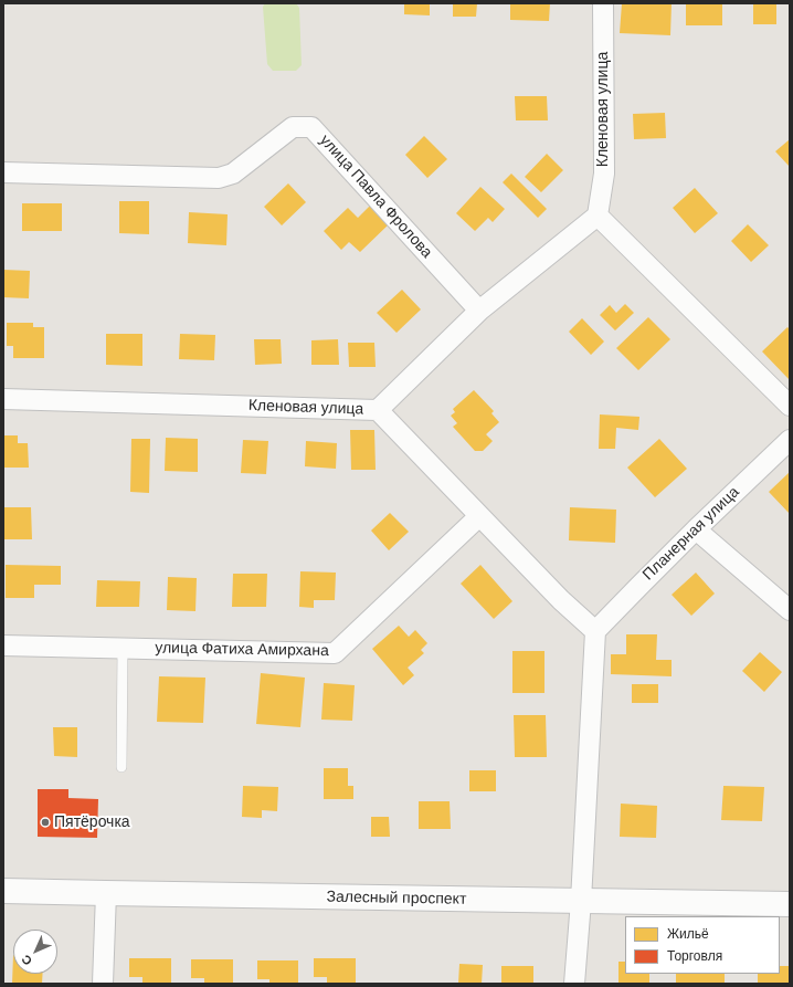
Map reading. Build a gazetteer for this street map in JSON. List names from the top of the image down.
{
  "streets": {
    "main road": ["Залесный проспект"],
    "street": [
      "Кленовая улица",
      "улица Павла Фролова",
      "Планерная улица",
      "улица Фатиха Амирхана"
    ]
  },
  "crossings": [
    ["Кленовая улица", "Планерная улица"],
    ["Кленовая улица", "улица Фатиха Амирхана"]
  ],
  "places": ["Пятёрочка"],
  "legend": ["Жильё", "Торговля"],
  "north": "bottom left"
}
